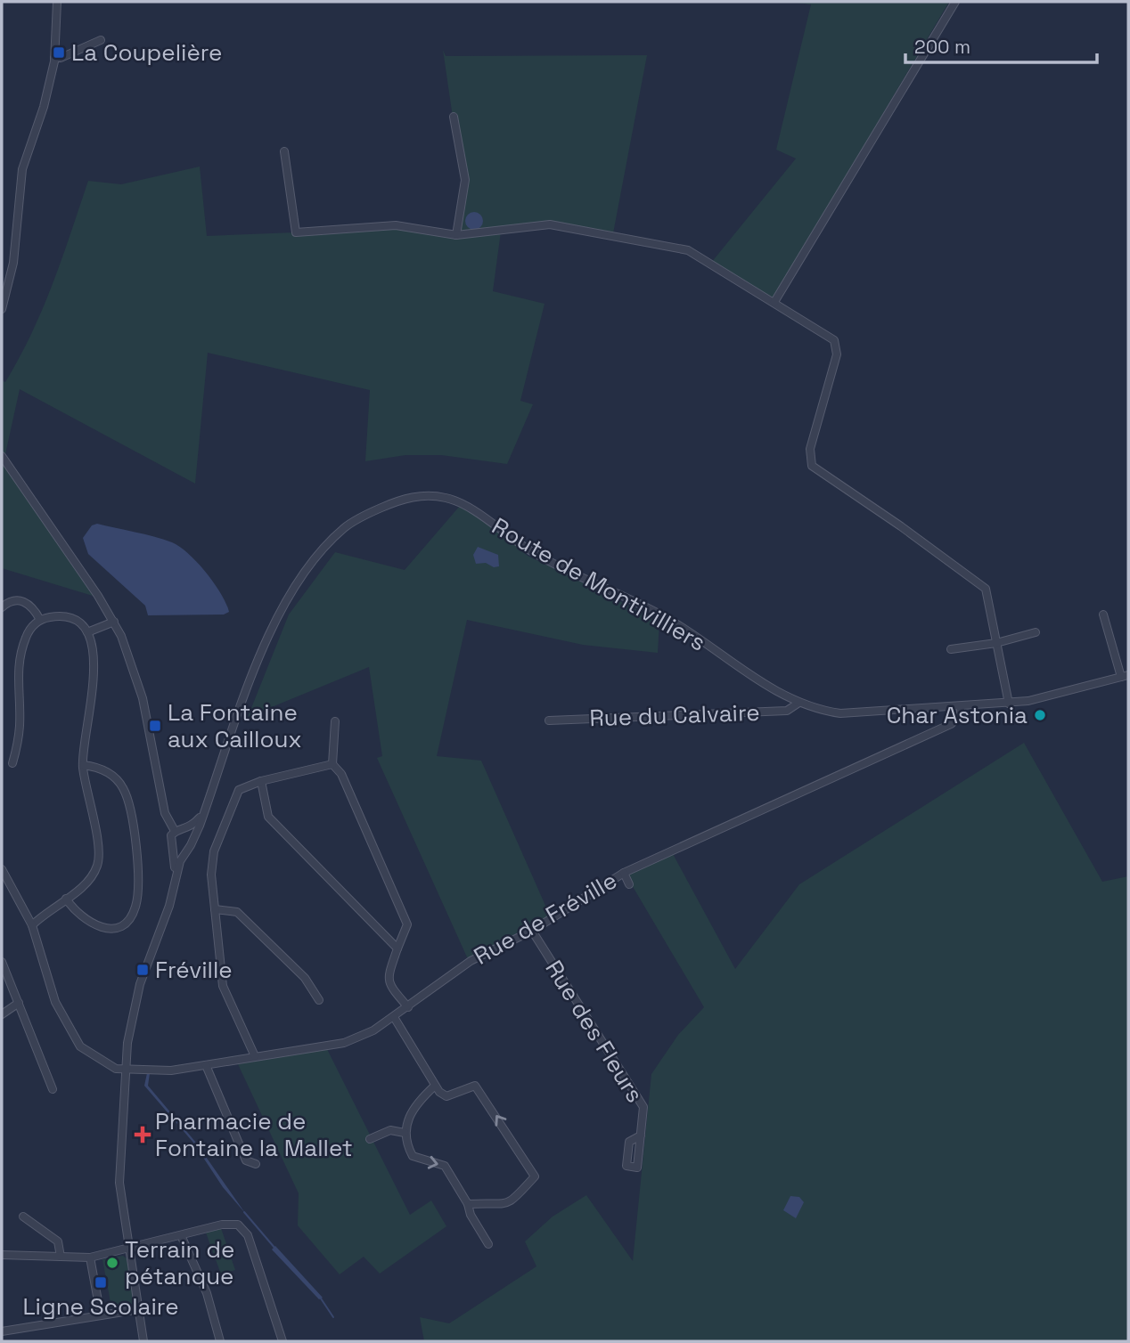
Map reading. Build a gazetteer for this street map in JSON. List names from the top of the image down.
{
  "streets": {
    "street": [
      "Route de Montivilliers",
      "Rue du Calvaire",
      "Rue de Fréville",
      "Rue des Fleurs"
    ]
  },
  "crossings": [
    ["Route de Montivilliers", "Rue du Calvaire"],
    ["Route de Montivilliers", "Rue de Fréville"],
    ["Rue de Fréville", "Rue des Fleurs"]
  ],
  "places": {
    "transit": [
      "La Coupelière",
      "La Fontaine aux Cailloux",
      "Fréville",
      "Ligne Scolaire"
    ],
    "other": ["Char Astonia", "Terrain de pétanque"],
    "health": ["Pharmacie de Fontaine la Mallet"]
  },
  "scale_bar": "200 m"
}
